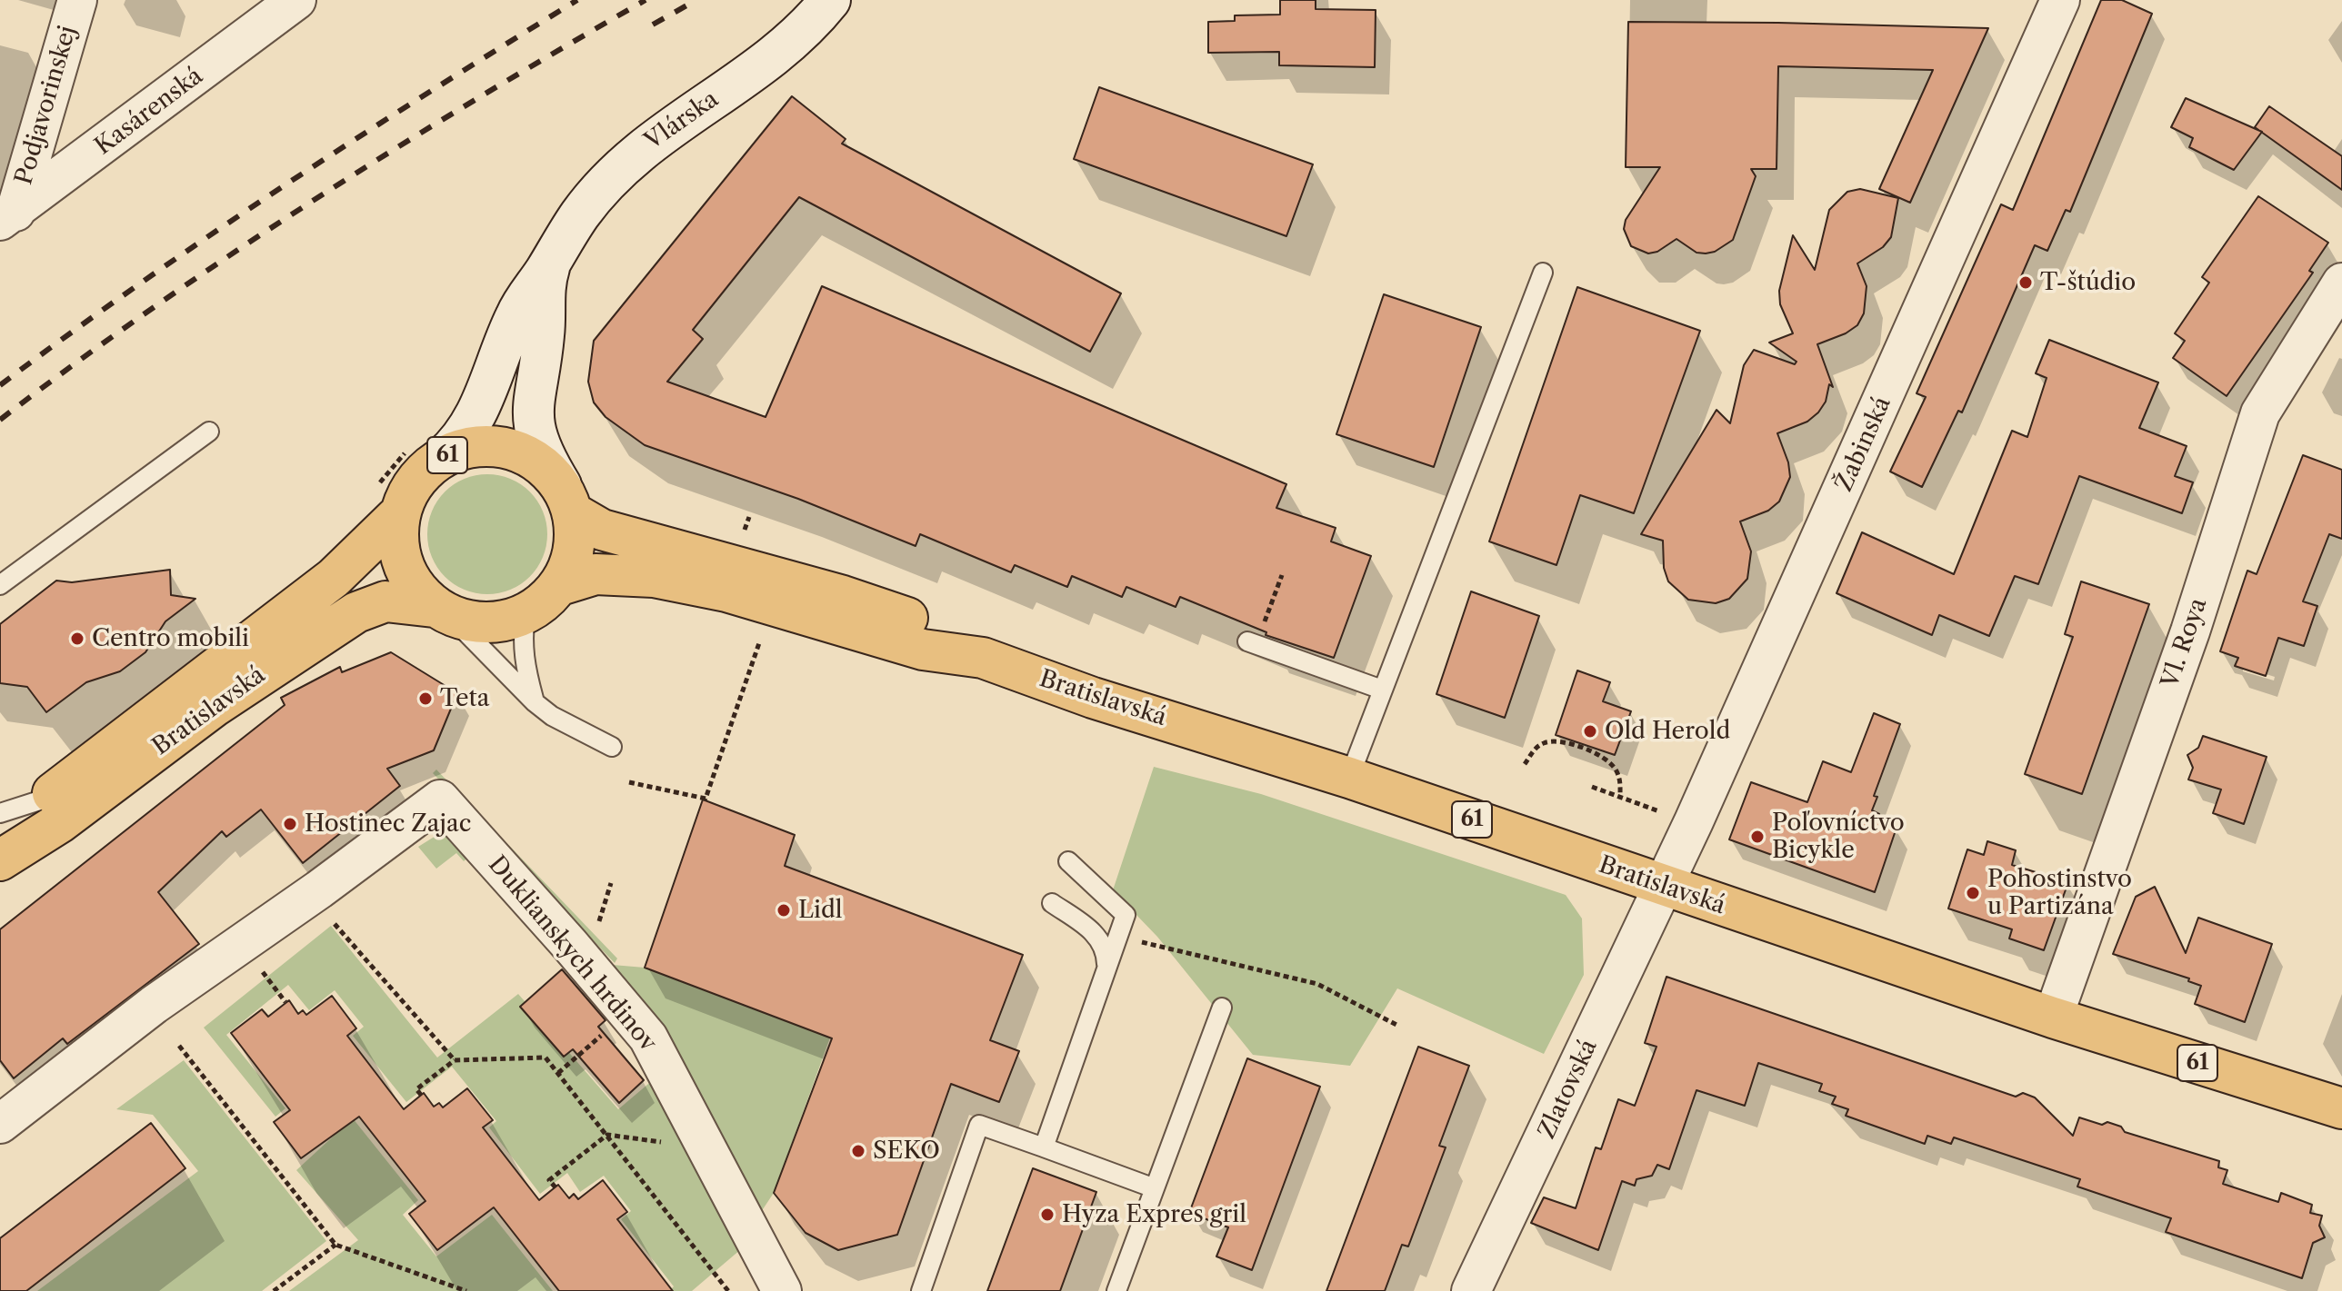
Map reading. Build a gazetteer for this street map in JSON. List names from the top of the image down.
{
  "streets": {
    "main road": ["Vlárska", "61", "Bratislavská"],
    "street": [
      "Podjavorinskej",
      "Kasárenská",
      "Žabinská",
      "Vl. Roya",
      "Duklianskych hrdinov",
      "Zlatovská"
    ]
  },
  "crossings": [
    ["Podjavorinskej", "Kasárenská"],
    ["Vlárska", "Bratislavská"],
    ["Žabinská", "Bratislavská"],
    ["Žabinská", "Zlatovská"],
    ["Vl. Roya", "Bratislavská"],
    ["Bratislavská", "Zlatovská"]
  ],
  "places": [
    "T-štúdio",
    "Centro mobili",
    "Teta",
    "Old Herold",
    "Hostinec Zajac",
    "Poľovníctvo Bicykle",
    "Pohostinstvo u Partizána",
    "Lidl",
    "SEKO",
    "Hyza Expres gril"
  ]
}
